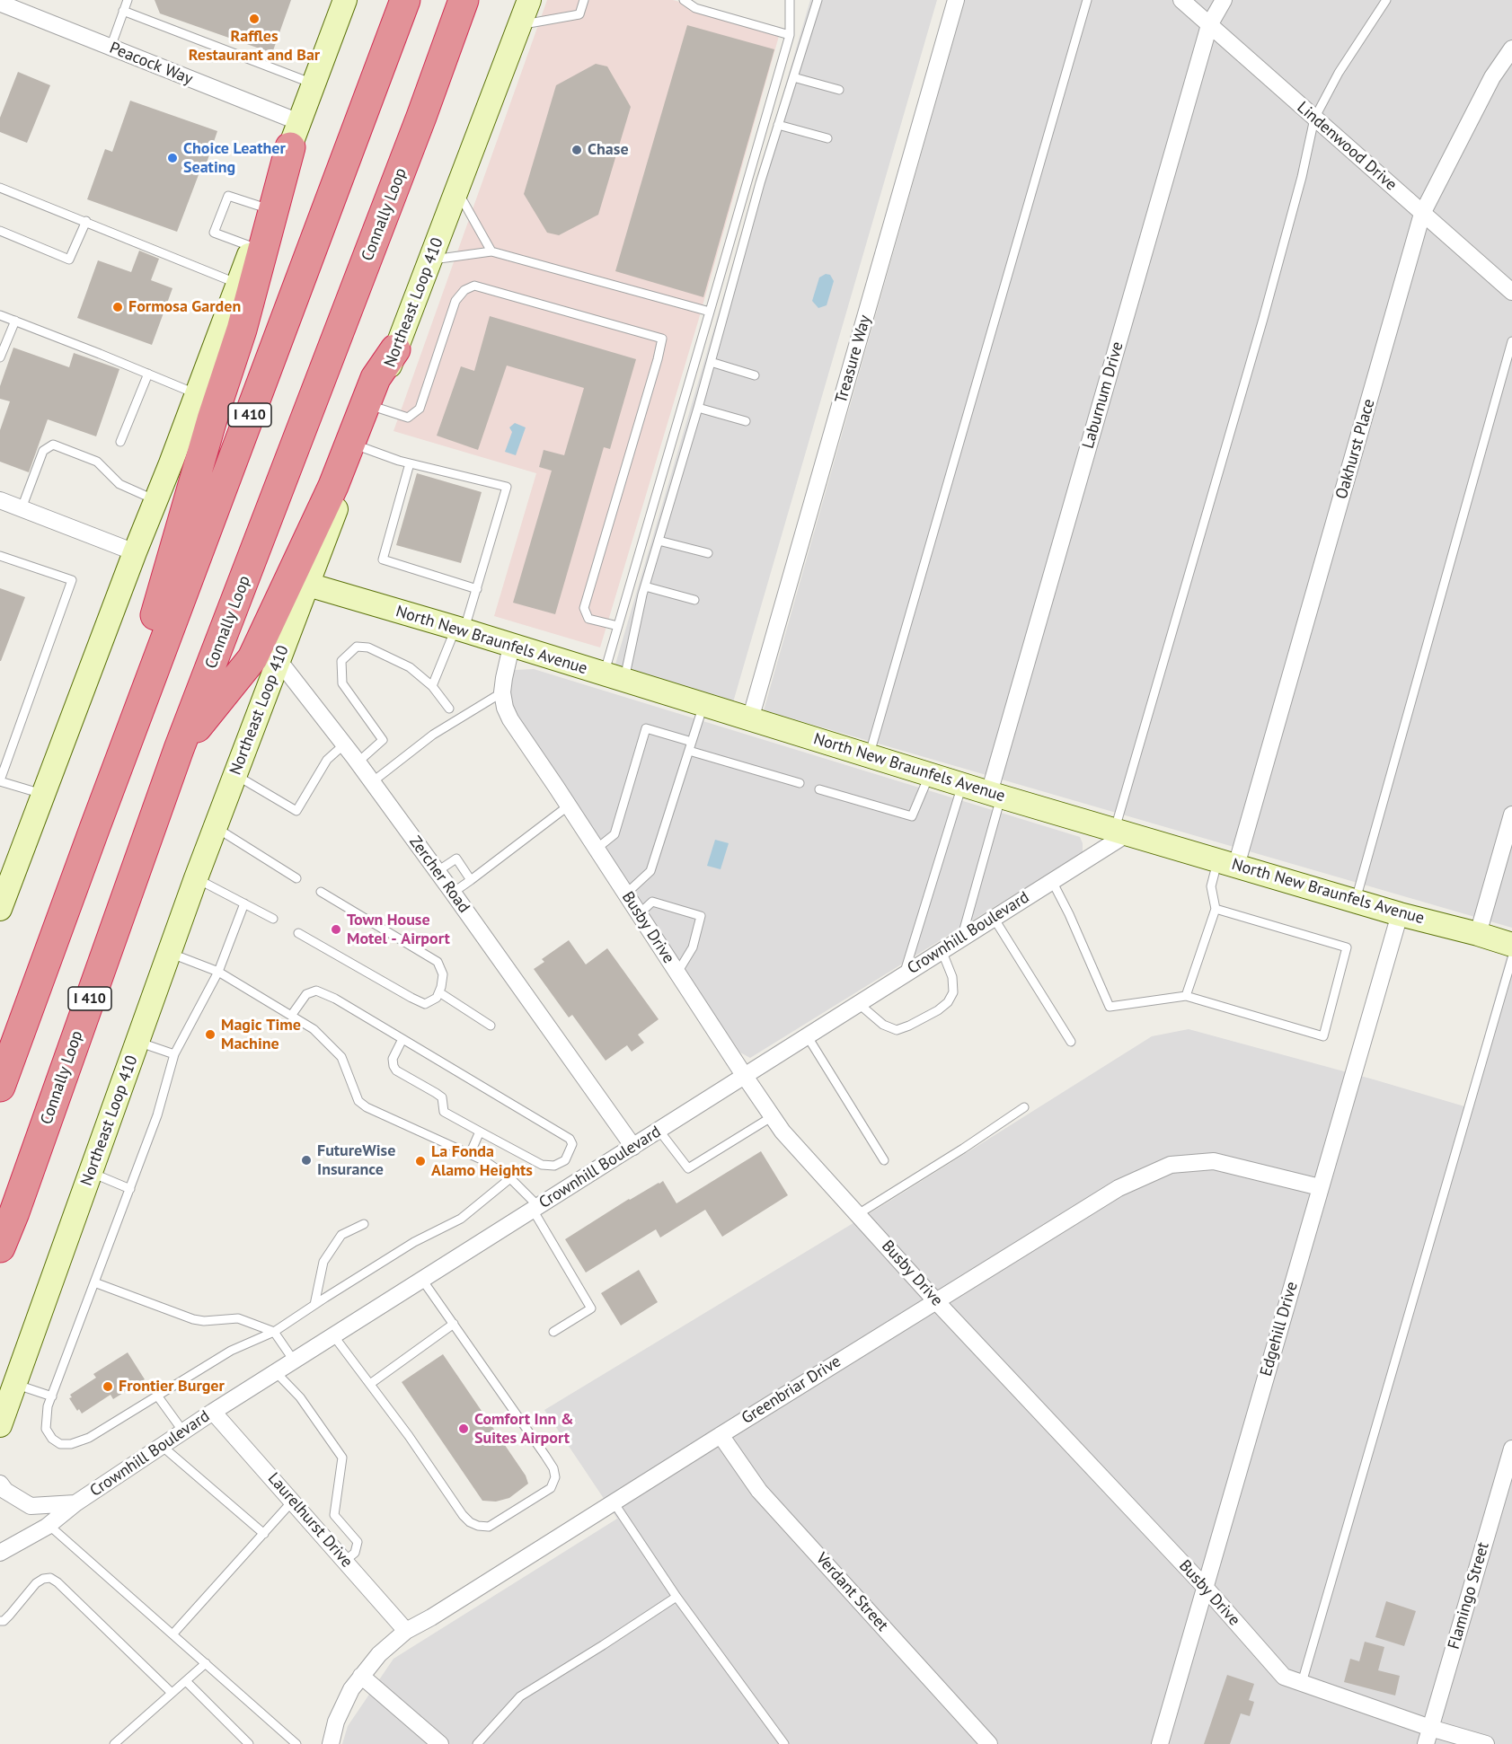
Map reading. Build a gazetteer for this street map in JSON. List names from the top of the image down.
{
  "streets": {
    "highway": ["Connally Loop", "I 410"],
    "main road": ["Northeast Loop 410", "North New Braunfels Avenue"],
    "street": [
      "Peacock Way",
      "Lindenwood Drive",
      "Treasure Way",
      "Laburnum Drive",
      "Oakhurst Place",
      "Zercher Road",
      "Busby Drive",
      "Crownhill Boulevard",
      "Edgehill Drive",
      "Greenbriar Drive",
      "Laurelhurst Drive",
      "Verdant Street",
      "Flamingo Street"
    ]
  },
  "crossings": [
    ["Lindenwood Drive", "Laburnum Drive"],
    ["Lindenwood Drive", "Oakhurst Place"],
    ["Northeast Loop 410", "North New Braunfels Avenue"],
    ["Northeast Loop 410", "Zercher Road"],
    ["Treasure Way", "North New Braunfels Avenue"],
    ["Laburnum Drive", "North New Braunfels Avenue"],
    ["Oakhurst Place", "North New Braunfels Avenue"],
    ["North New Braunfels Avenue", "Busby Drive"],
    ["North New Braunfels Avenue", "Crownhill Boulevard"],
    ["North New Braunfels Avenue", "Edgehill Drive"],
    ["Zercher Road", "Crownhill Boulevard"],
    ["Busby Drive", "Crownhill Boulevard"],
    ["Busby Drive", "Edgehill Drive"],
    ["Busby Drive", "Greenbriar Drive"],
    ["Busby Drive", "Flamingo Street"],
    ["Crownhill Boulevard", "Laurelhurst Drive"],
    ["Edgehill Drive", "Greenbriar Drive"],
    ["Greenbriar Drive", "Laurelhurst Drive"],
    ["Greenbriar Drive", "Verdant Street"]
  ],
  "places": [
    "Raffles Restaurant and Bar",
    "Chase",
    "Choice Leather Seating",
    "Formosa Garden",
    "Town House Motel - Airport",
    "Magic Time Machine",
    "FutureWise Insurance",
    "La Fonda Alamo Heights",
    "Frontier Burger",
    "Comfort Inn & Suites Airport"
  ]
}
